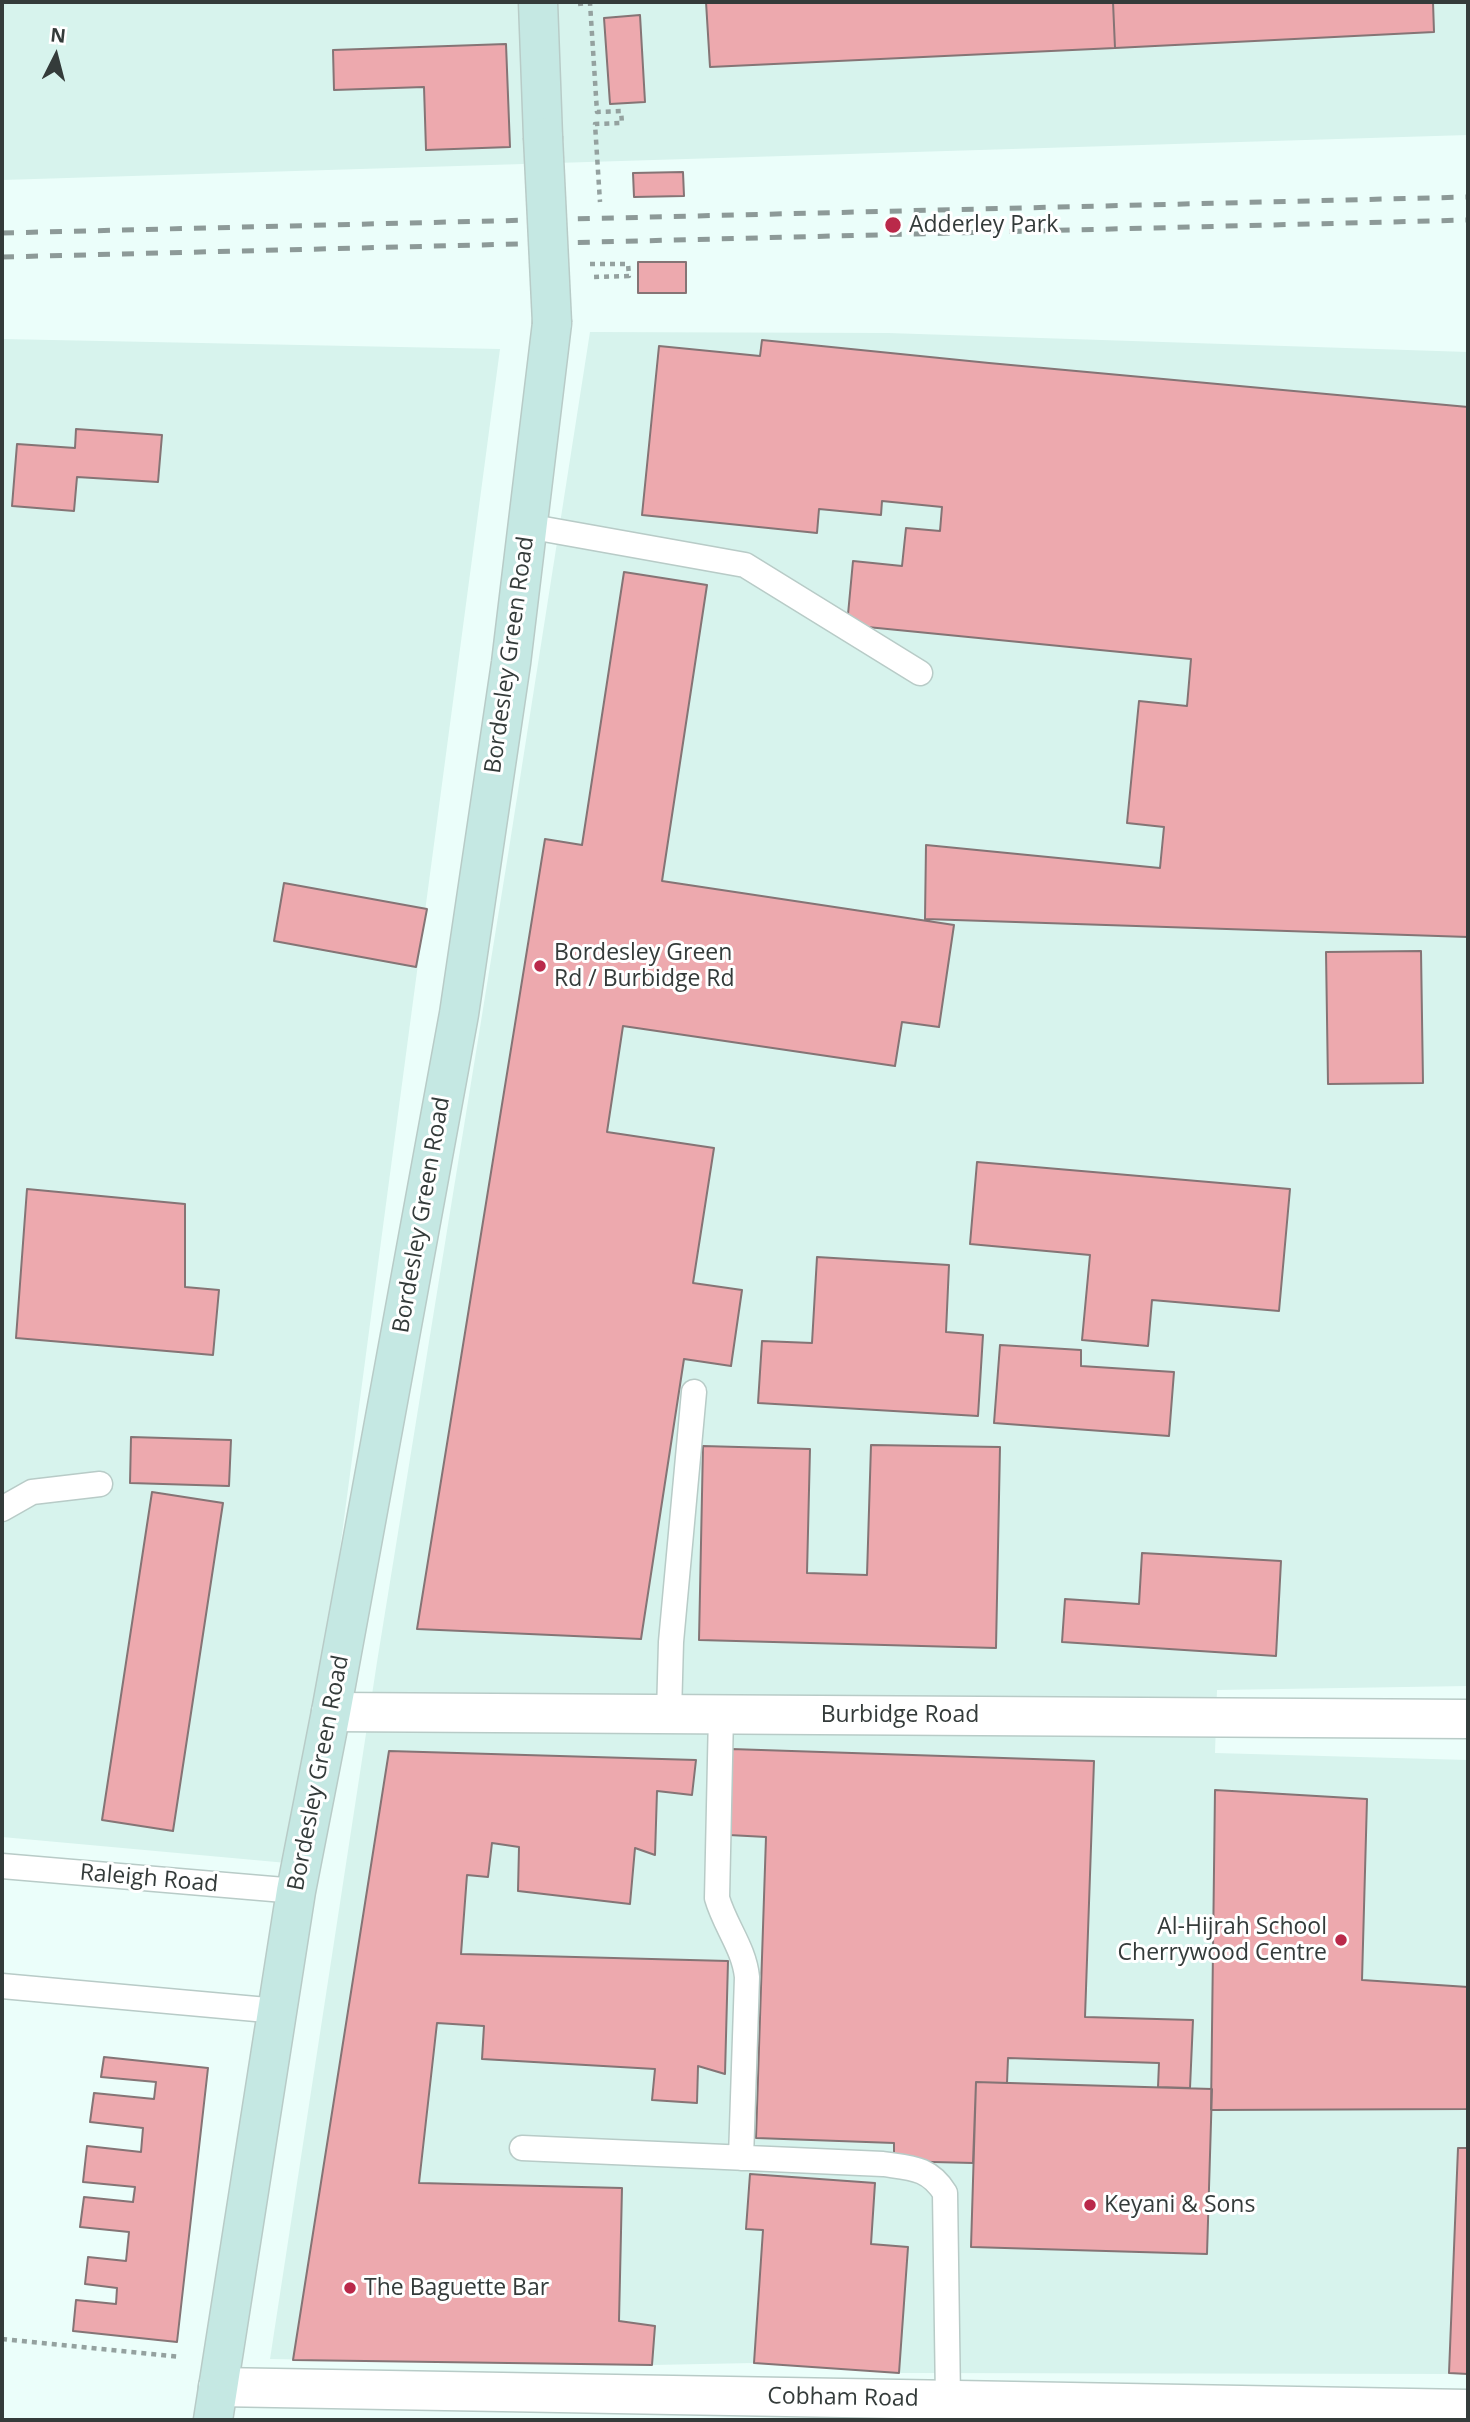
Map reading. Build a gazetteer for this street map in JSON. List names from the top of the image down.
{
  "streets": {
    "main road": ["Bordesley Green Road"],
    "street": ["Burbidge Road", "Cobham Road"],
    "lane": ["Raleigh Road"]
  },
  "crossings": [
    ["Bordesley Green Road", "Burbidge Road"],
    ["Bordesley Green Road", "Raleigh Road"],
    ["Bordesley Green Road", "Cobham Road"]
  ],
  "places": [
    "Adderley Park",
    "Bordesley Green Rd / Burbidge Rd",
    "Al-Hijrah School Cherrywood Centre",
    "Keyani & Sons",
    "The Baguette Bar"
  ],
  "north": "top"
}
